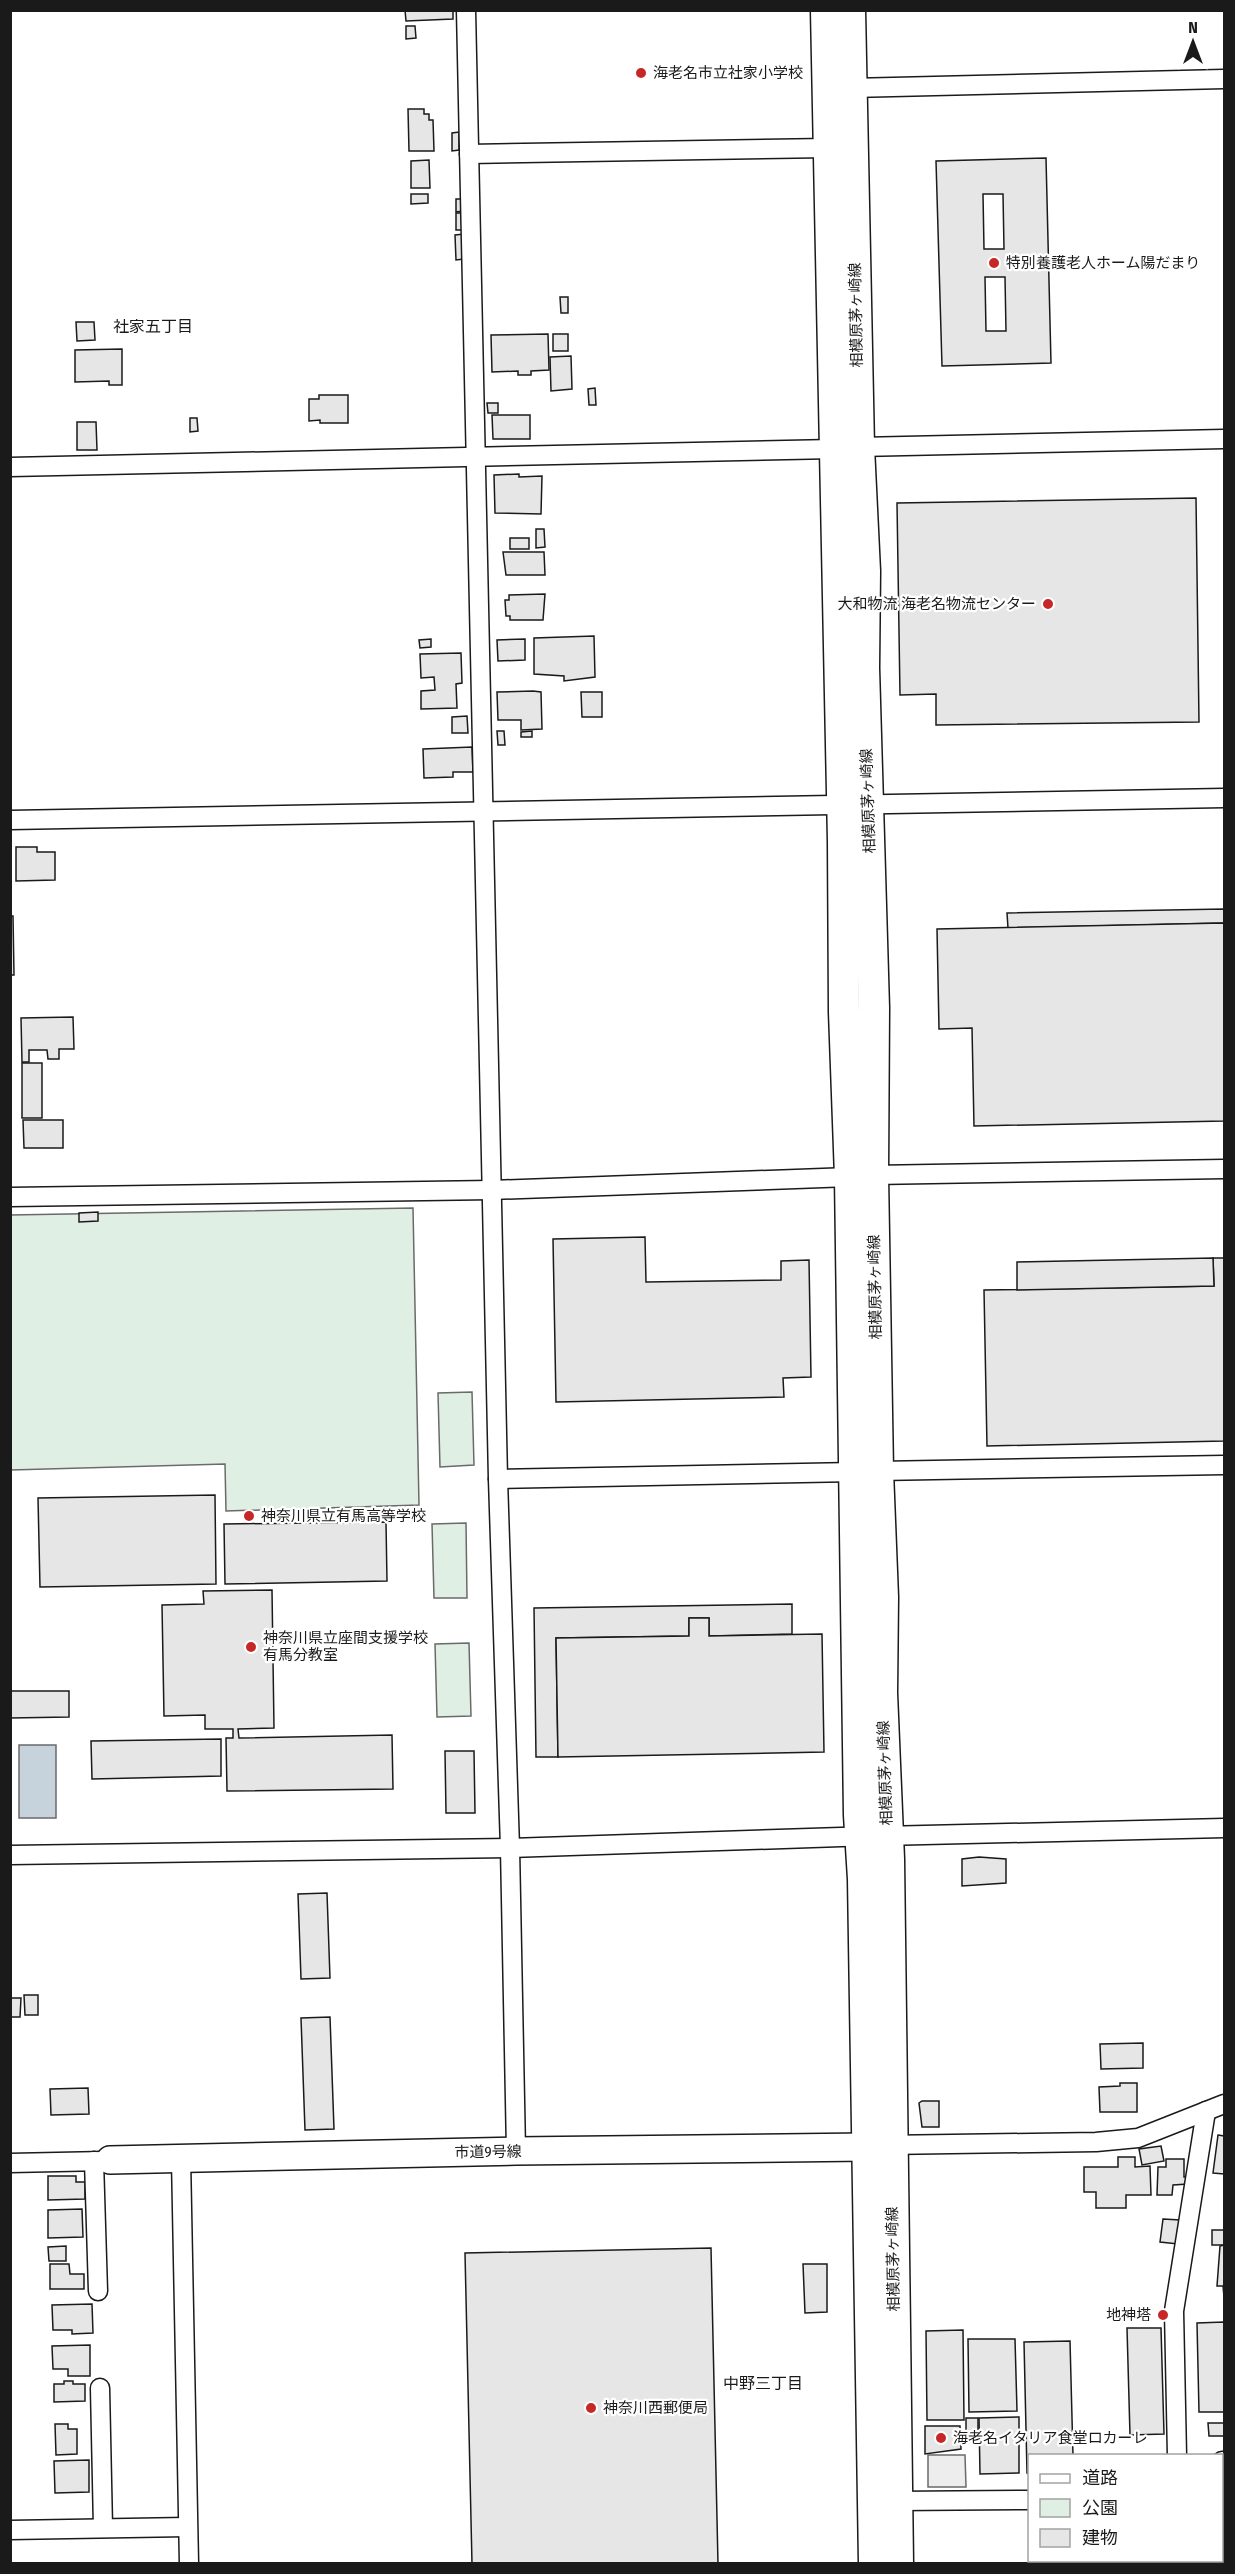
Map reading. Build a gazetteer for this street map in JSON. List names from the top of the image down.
{
  "streets": {
    "main road": ["相模原茅ヶ崎線"],
    "street": ["市道9号線"]
  },
  "crossings": [
    ["相模原茅ヶ崎線", "市道9号線"]
  ],
  "districts": ["社家五丁目", "中野三丁目"],
  "places": [
    "海老名市立社家小学校",
    "特別養護老人ホーム陽だまり",
    "大和物流 海老名物流センター",
    "神奈川県立有馬高等学校",
    "神奈川県立座間支援学校 有馬分教室",
    "地神塔",
    "神奈川西郵便局",
    "海老名イタリア食堂ロカーレ"
  ],
  "legend": ["道路", "公園", "建物"],
  "north": "top"
}
